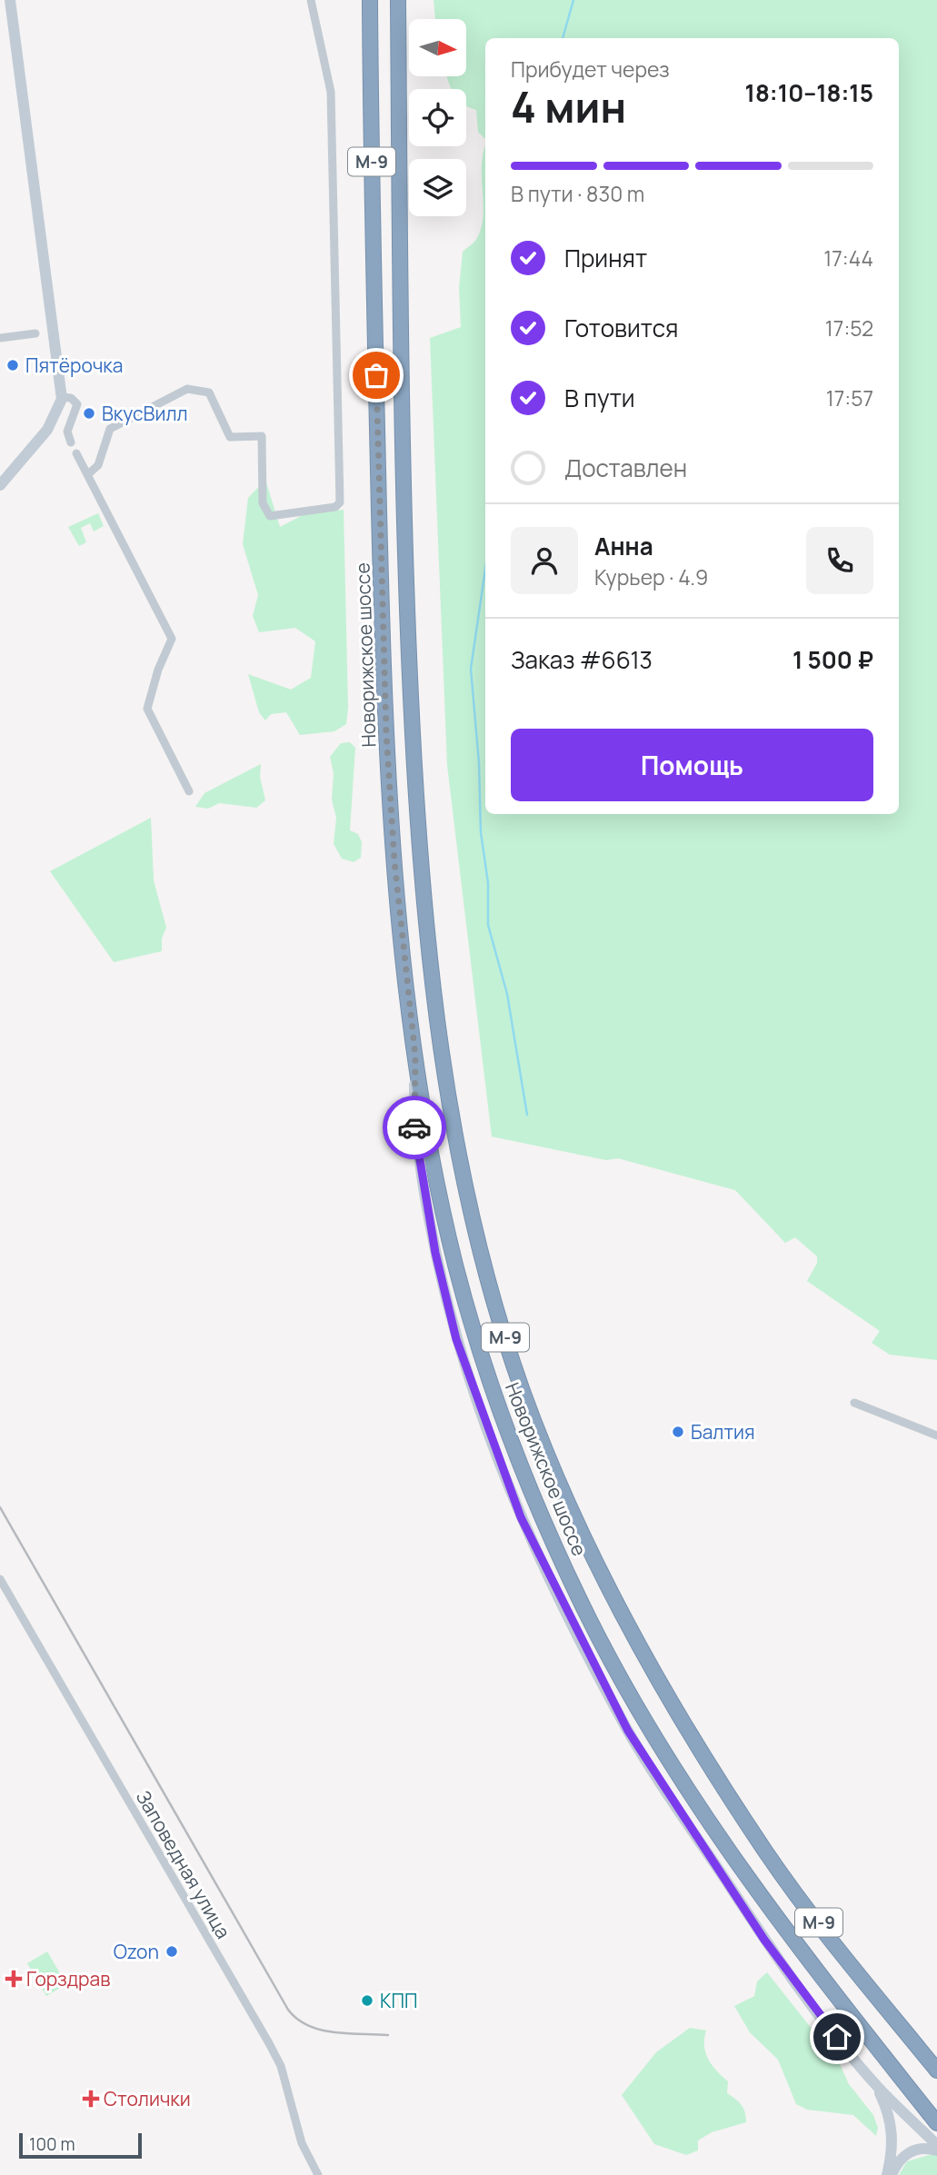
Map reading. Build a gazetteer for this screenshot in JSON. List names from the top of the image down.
{
  "streets": {
    "highway": ["М-9", "Новорижское шоссе"],
    "street": ["Заповедная улица"]
  },
  "crossings": [
    ["М-9", "Новорижское шоссе"]
  ],
  "places": {
    "other": [
      "Пятёрочка",
      "ВкусВилл",
      "Балтия",
      "Ozon",
      "КПП"
    ],
    "health": ["Горздрав", "Столички"]
  },
  "scale_bar": "100 m",
  "north": "right",
  "page": {
    "heading": ["4 мин", "Прибудет через", "18:10–18:15"],
    "panel": [
      "Анна",
      "Курьер · 4.9",
      "Заказ #6613",
      "1 500 ₽"
    ],
    "bar": "В пути · 830 m",
    "list": [
      ["Принят", "17:44"],
      ["Готовится", "17:52"],
      ["В пути", "17:57"],
      "Доставлен"
    ],
    "buttons": "Помощь",
    "scale": "100 m"
  }
}
